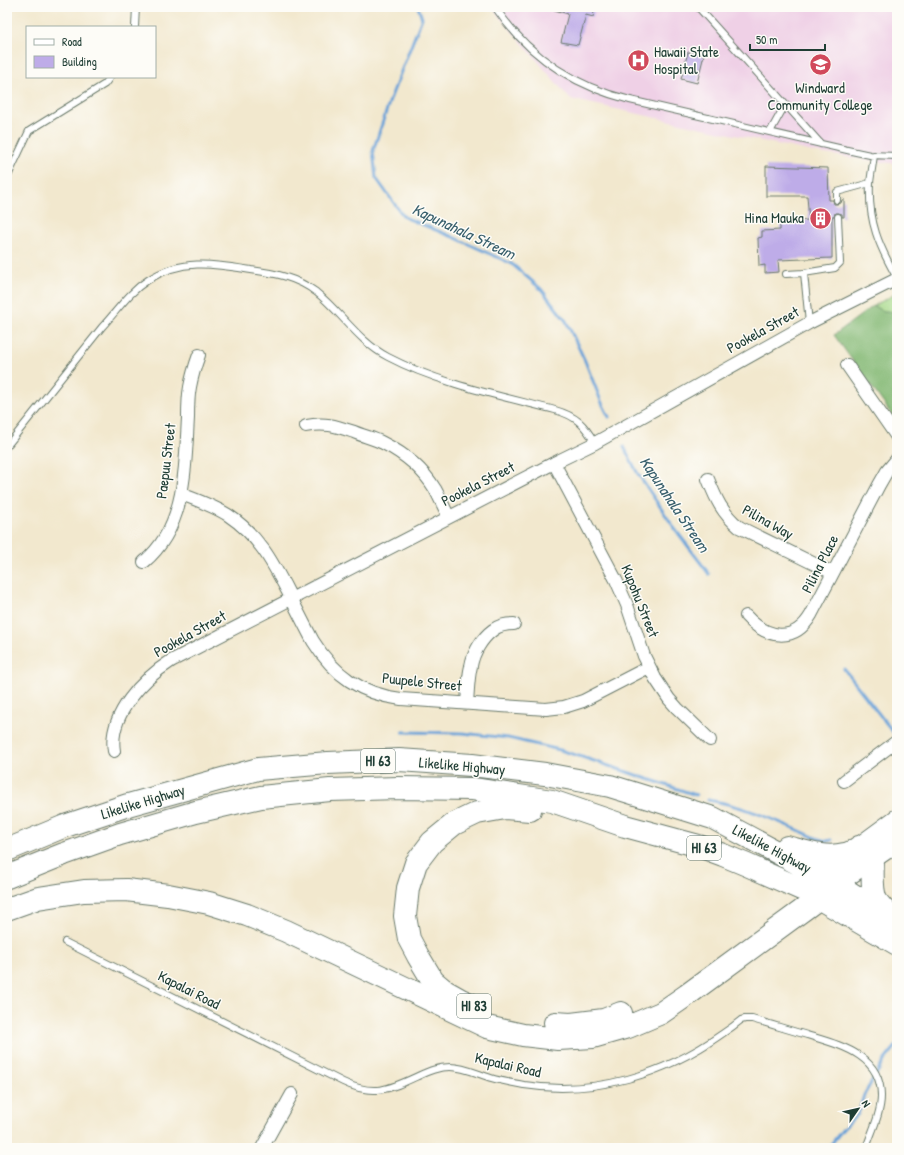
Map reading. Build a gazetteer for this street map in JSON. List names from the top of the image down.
{
  "streets": {
    "highway": ["HI 63", "Likelike Highway", "HI 83"],
    "street": [
      "Pookela Street",
      "Paepuu Street",
      "Pilina Way",
      "Pilina Place",
      "Kupohu Street",
      "Puupele Street"
    ],
    "lane": ["Kapalai Road"]
  },
  "crossings": [
    ["Pookela Street", "Kupohu Street"],
    ["Pookela Street", "Puupele Street"],
    ["Paepuu Street", "Puupele Street"],
    ["Pilina Way", "Pilina Place"],
    ["Kupohu Street", "Puupele Street"],
    ["Likelike Highway", "HI 83"]
  ],
  "water": ["Kapunahala Stream"],
  "places": {
    "hospital": ["Hawaii State Hospital"],
    "school or university": ["Windward Community College"],
    "building": ["Hina Mauka"]
  },
  "legend": ["Road", "Building"],
  "scale_bar": "50 m",
  "north": "top right"
}
